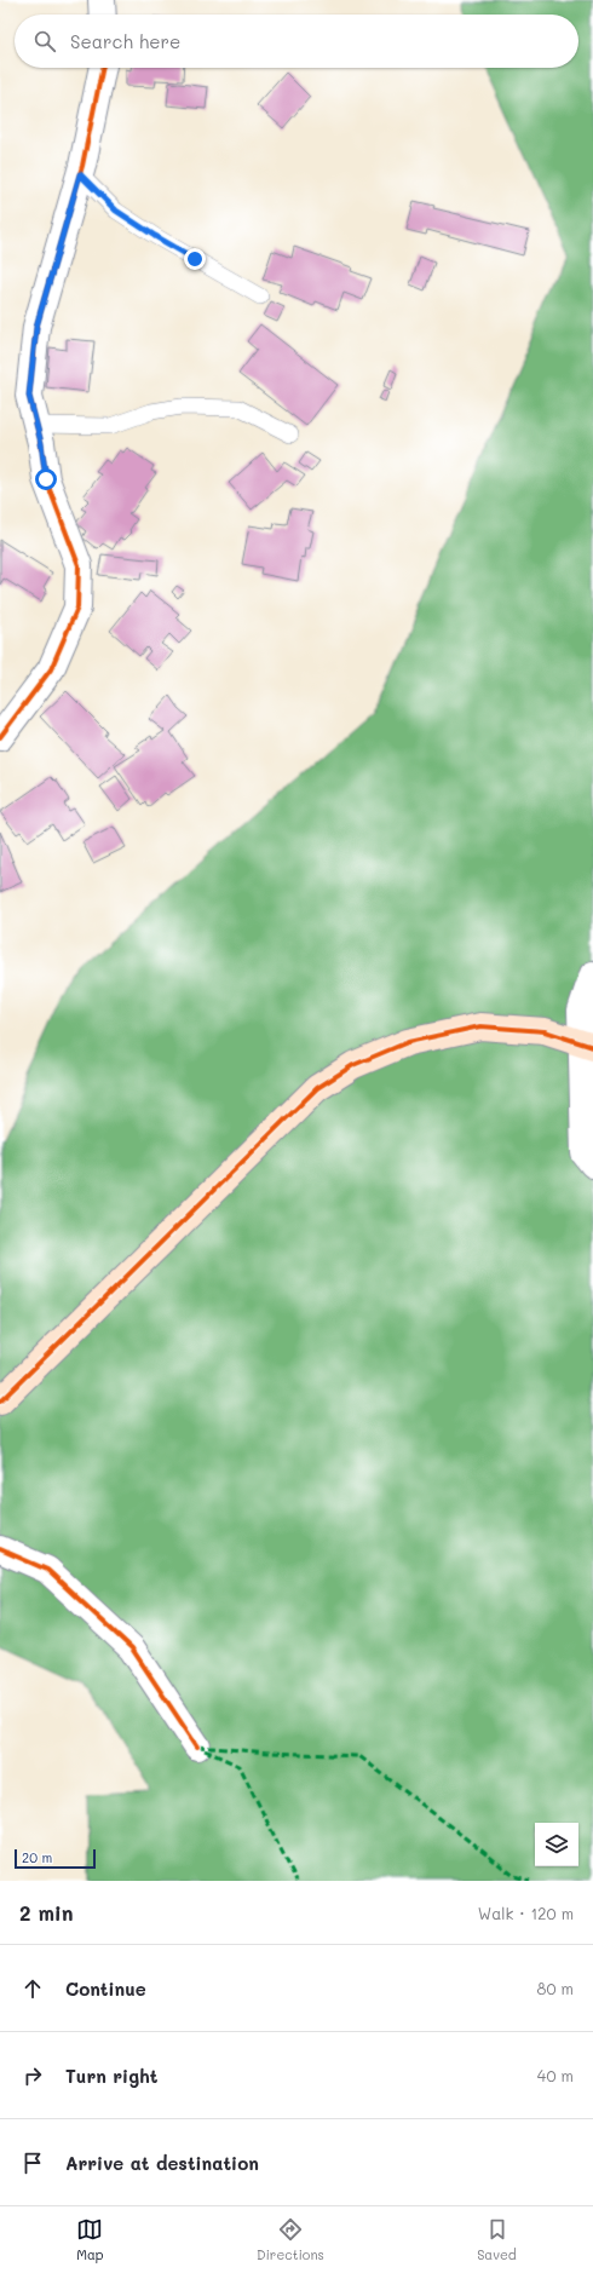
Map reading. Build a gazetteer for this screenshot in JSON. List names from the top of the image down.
{
  "scale_bar": "20 m",
  "page": {
    "search": "Search here",
    "scale": "20 m",
    "heading": ["2 min", "Walk · 120 m"],
    "list": [
      ["Continue", "80 m"],
      ["Turn right", "40 m"],
      "Arrive at destination"
    ],
    "nav": ["Map", "Directions", "Saved"]
  }
}
